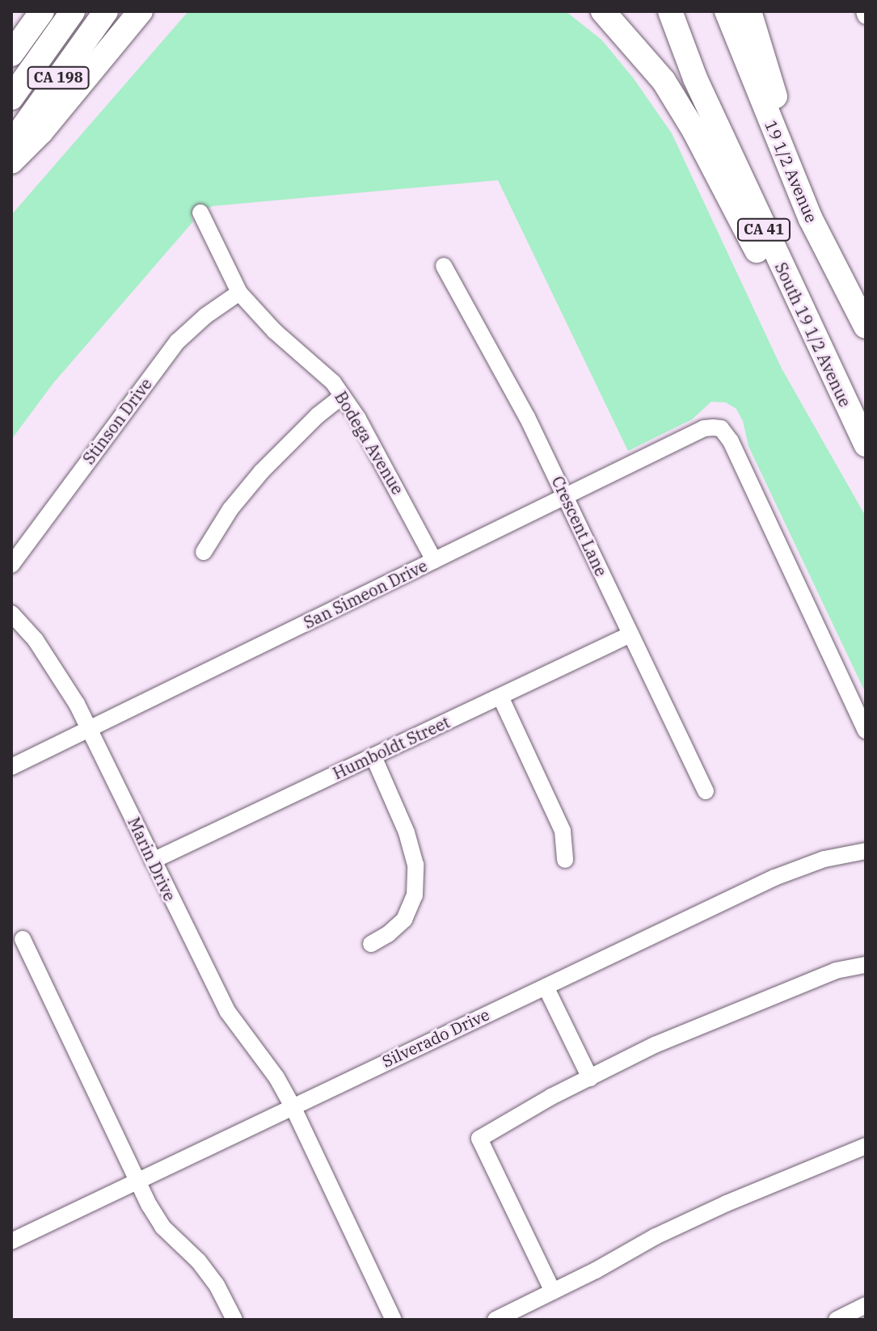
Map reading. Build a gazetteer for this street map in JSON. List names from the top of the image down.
{
  "streets": {
    "highway": [
      "CA 198",
      "19 1/2 Avenue",
      "CA 41",
      "South 19 1/2 Avenue"
    ],
    "street": [
      "Stinson Drive",
      "Bodega Avenue",
      "Crescent Lane",
      "San Simeon Drive",
      "Humboldt Street",
      "Marin Drive",
      "Silverado Drive"
    ]
  },
  "crossings": [
    ["Stinson Drive", "Bodega Avenue"],
    ["Bodega Avenue", "San Simeon Drive"],
    ["Crescent Lane", "San Simeon Drive"],
    ["Crescent Lane", "Humboldt Street"],
    ["San Simeon Drive", "Marin Drive"],
    ["Humboldt Street", "Marin Drive"],
    ["Marin Drive", "Silverado Drive"]
  ]
}
